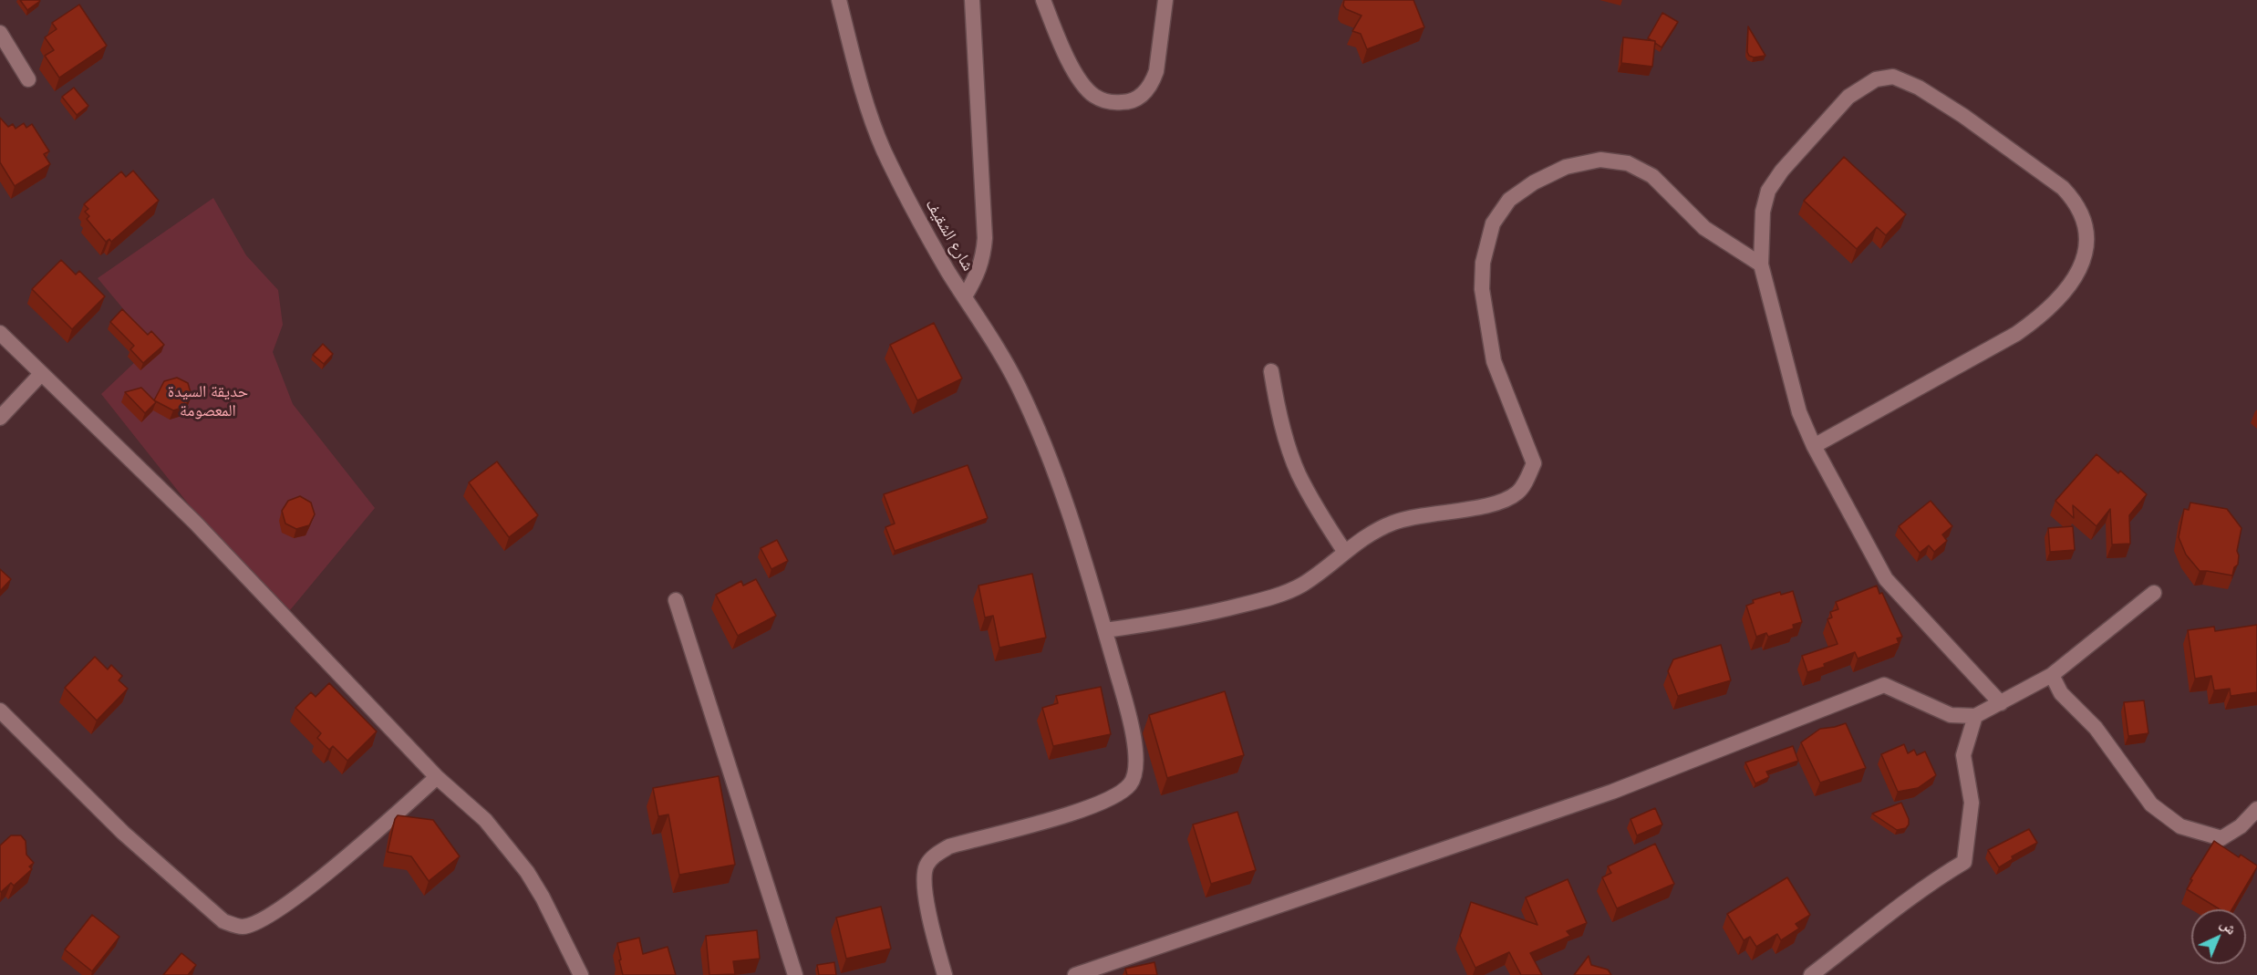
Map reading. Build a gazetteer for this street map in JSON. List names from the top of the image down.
{
  "streets": {
    "street": ["شارع الشقيف"]
  },
  "parks": ["حديقة السيدة المعصومة"],
  "north": "top right"
}
